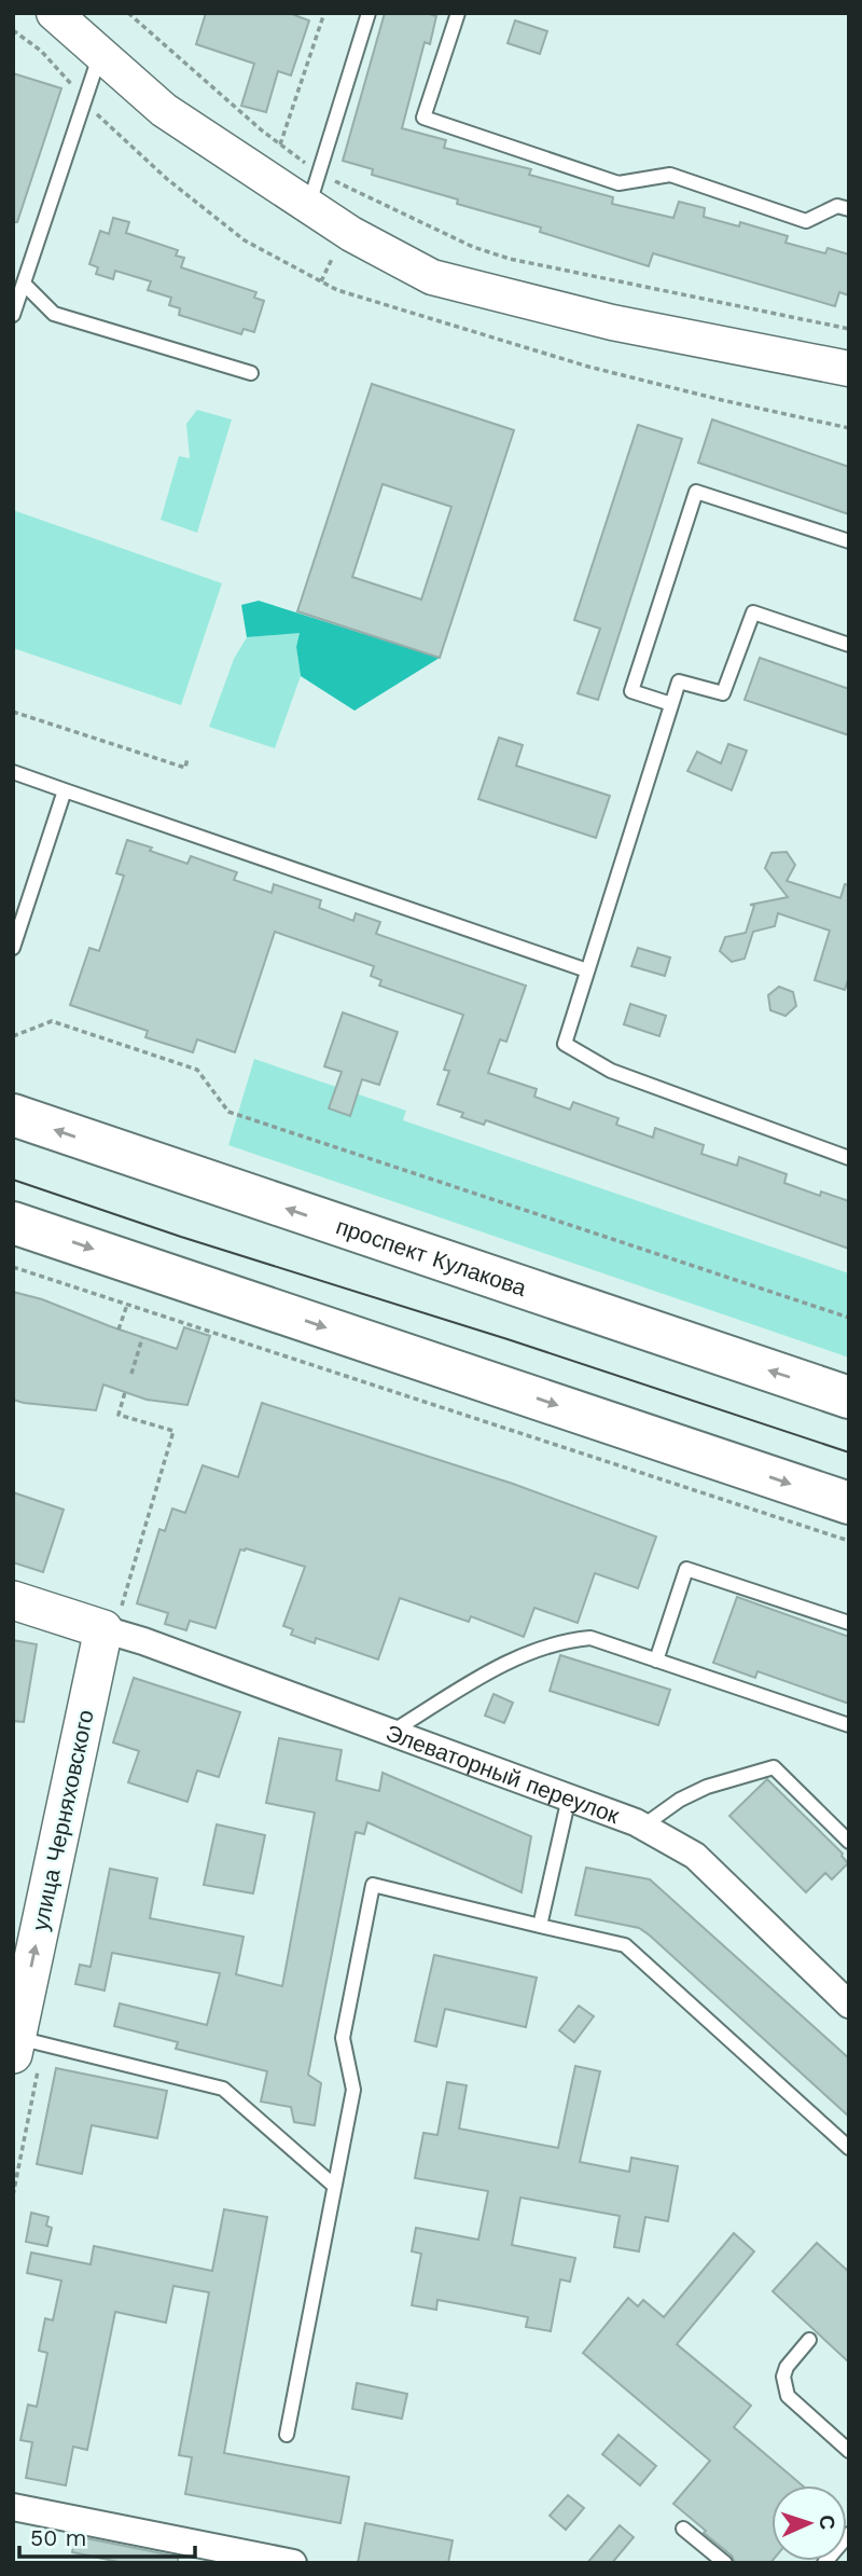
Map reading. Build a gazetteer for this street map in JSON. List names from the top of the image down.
{
  "streets": {
    "main road": ["проспект Кулакова", "улица Черняховского"],
    "street": ["Элеваторный переулок"]
  },
  "crossings": [
    ["Элеваторный переулок", "улица Черняховского"]
  ],
  "one_way": ["улица Черняховского"],
  "scale_bar": "50 m",
  "north": "right"
}
